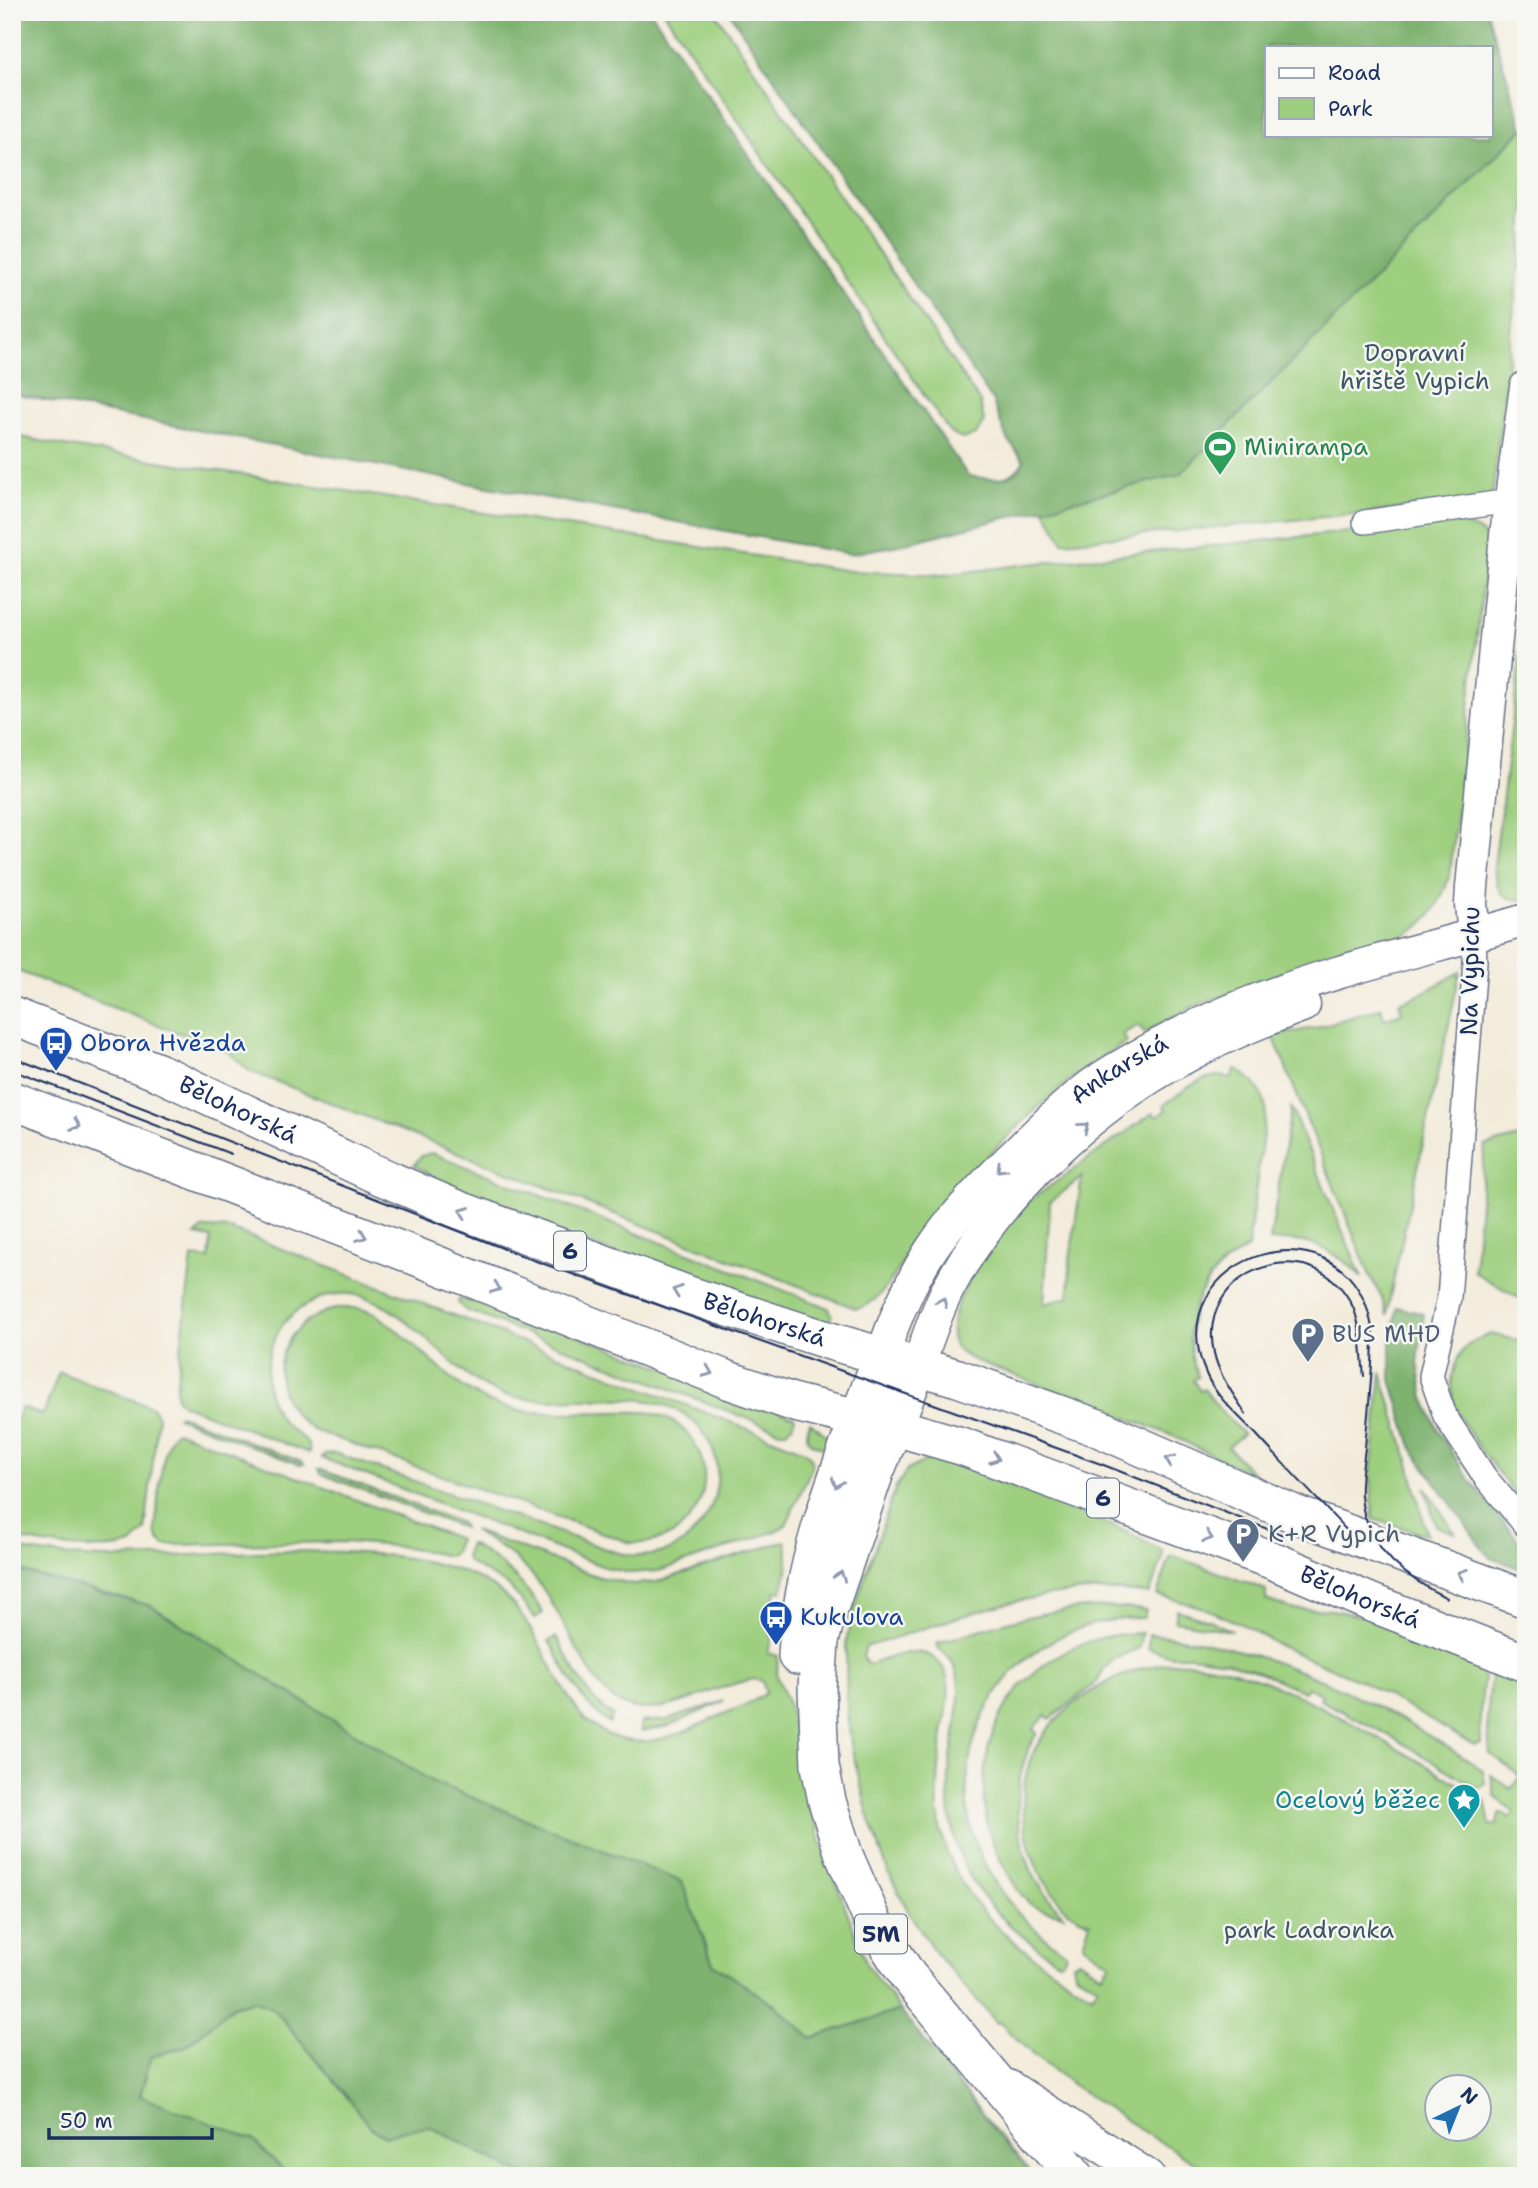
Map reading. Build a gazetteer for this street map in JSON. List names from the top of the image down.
{
  "streets": {
    "main road": ["Bělohorská", "6", "5M"],
    "street": ["Na Vypichu", "Ankarská"]
  },
  "crossings": [
    ["Na Vypichu", "Ankarská"],
    ["Ankarská", "Bělohorská"],
    ["Ankarská", "5M"],
    ["Bělohorská", "5M"]
  ],
  "parks": ["Dopravní hřiště Vypich", "park Ladronka"],
  "places": {
    "sports": ["Minirampa"],
    "bus stop": ["Obora Hvězda", "Kukulova"],
    "parking": ["BUS MHD", "K+R Vypich"],
    "place": ["Ocelový běžec"]
  },
  "legend": ["Road", "Park"],
  "scale_bar": "50 m",
  "north": "top right"
}
